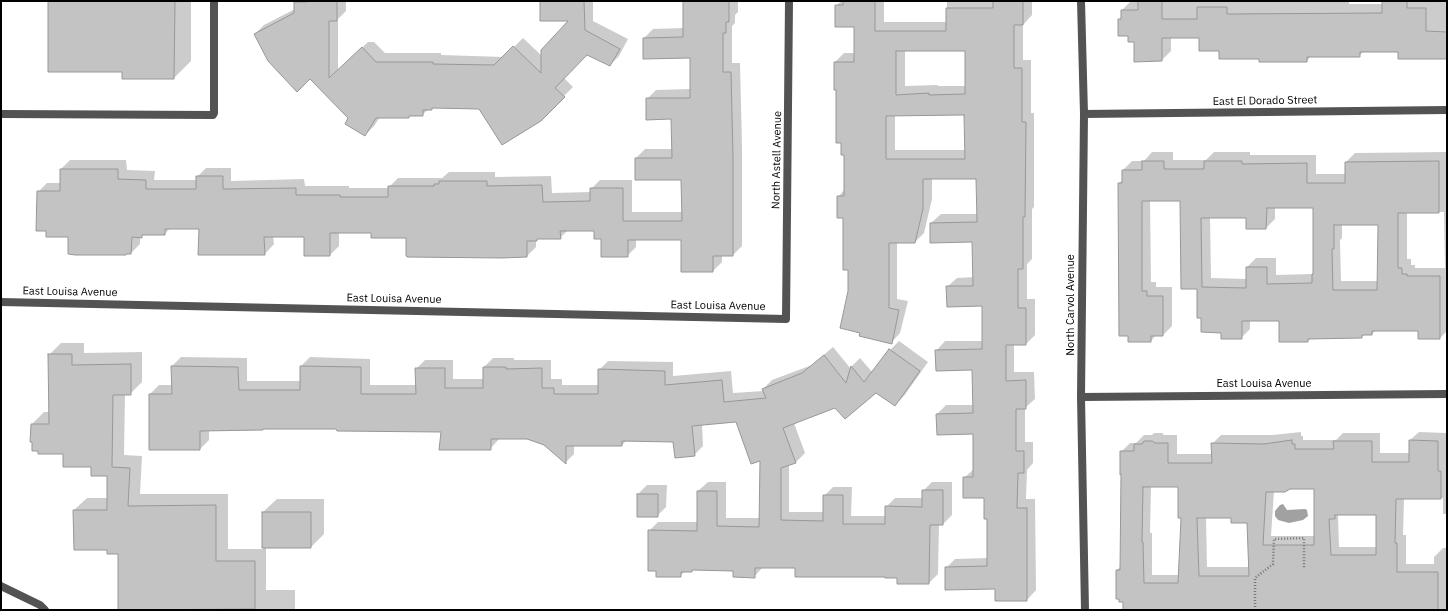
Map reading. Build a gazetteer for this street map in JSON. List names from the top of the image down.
{
  "streets": {
    "street": [
      "East El Dorado Street",
      "North Astell Avenue",
      "East Louisa Avenue",
      "North Carvol Avenue"
    ]
  },
  "crossings": [
    ["East El Dorado Street", "North Carvol Avenue"],
    ["North Astell Avenue", "East Louisa Avenue"],
    ["East Louisa Avenue", "North Carvol Avenue"]
  ]
}
